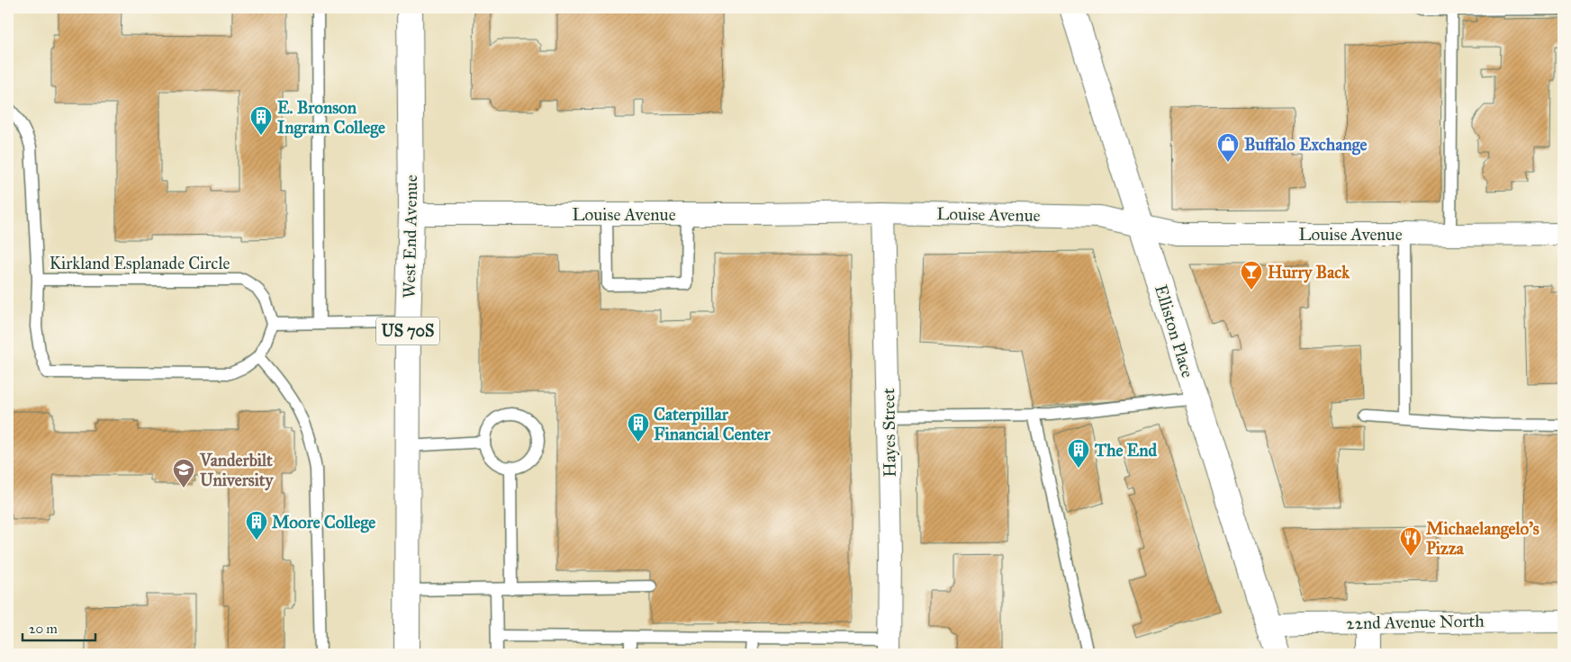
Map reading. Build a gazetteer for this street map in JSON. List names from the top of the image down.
{
  "streets": {
    "main road": ["West End Avenue", "US 70S", "Elliston Place"],
    "street": ["Louise Avenue", "Hayes Street", "22nd Avenue North"],
    "lane": ["Kirkland Esplanade Circle"]
  },
  "crossings": [
    ["Louise Avenue", "West End Avenue"],
    ["Louise Avenue", "Elliston Place"],
    ["Louise Avenue", "Hayes Street"],
    ["Elliston Place", "22nd Avenue North"]
  ],
  "places": {
    "building": [
      "E. Bronson Ingram College",
      "Caterpillar Financial Center",
      "The End",
      "Moore College"
    ],
    "shop": ["Buffalo Exchange"],
    "bar": ["Hurry Back"],
    "school or university": ["Vanderbilt University"],
    "restaurant": ["Michaelangelo’s Pizza"]
  },
  "scale_bar": "20 m"
}
